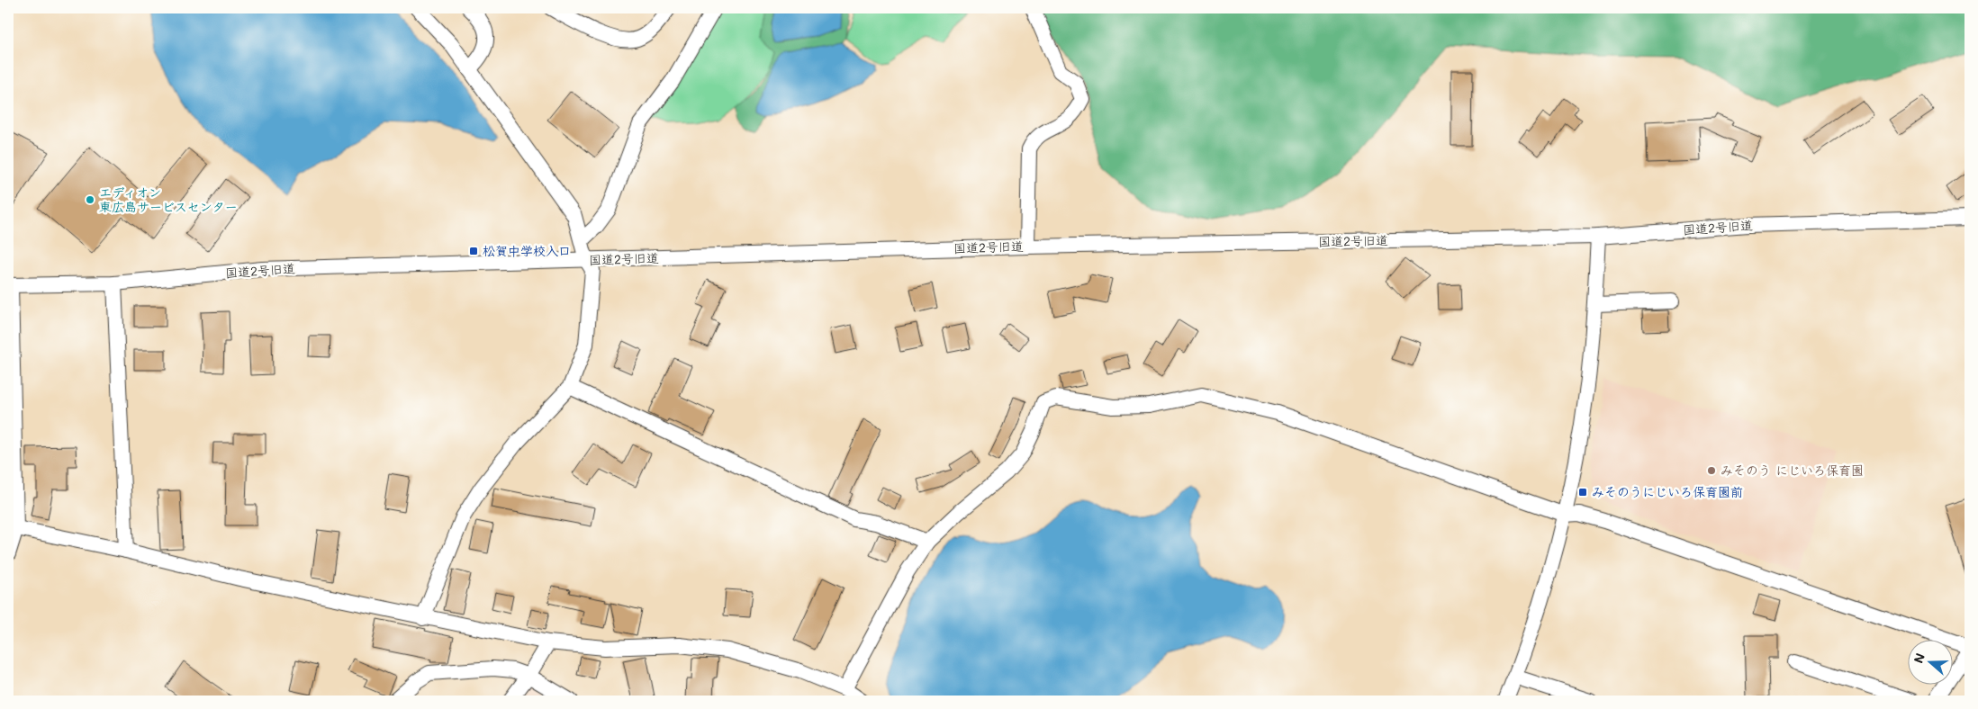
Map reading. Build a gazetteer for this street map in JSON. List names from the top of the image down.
{
  "streets": {
    "street": ["国道2号旧道"]
  },
  "places": {
    "other": ["エディオン 東広島サービスセンター", "みそのう にじいろ保育園"],
    "transit": ["松賀中学校入口", "みそのうにじいろ保育園前"]
  },
  "north": "left"
}
